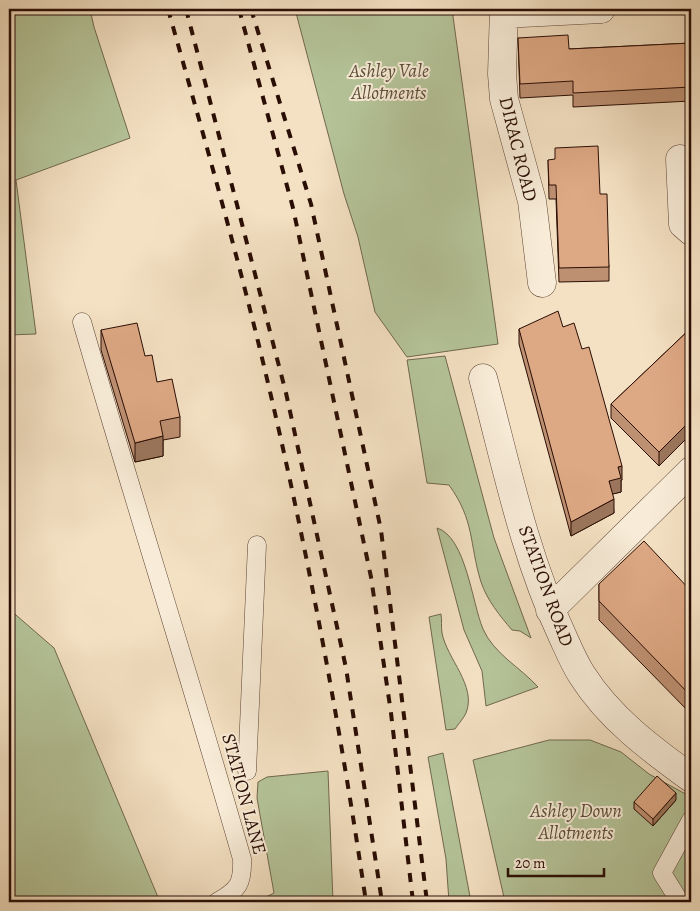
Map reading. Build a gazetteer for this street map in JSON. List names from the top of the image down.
{
  "streets": {
    "street": ["DIRAC ROAD", "STATION ROAD"],
    "lane": ["STATION LANE"]
  },
  "parks": ["Ashley Vale Allotments", "Ashley Down Allotments"],
  "scale_bar": "20 m"
}
